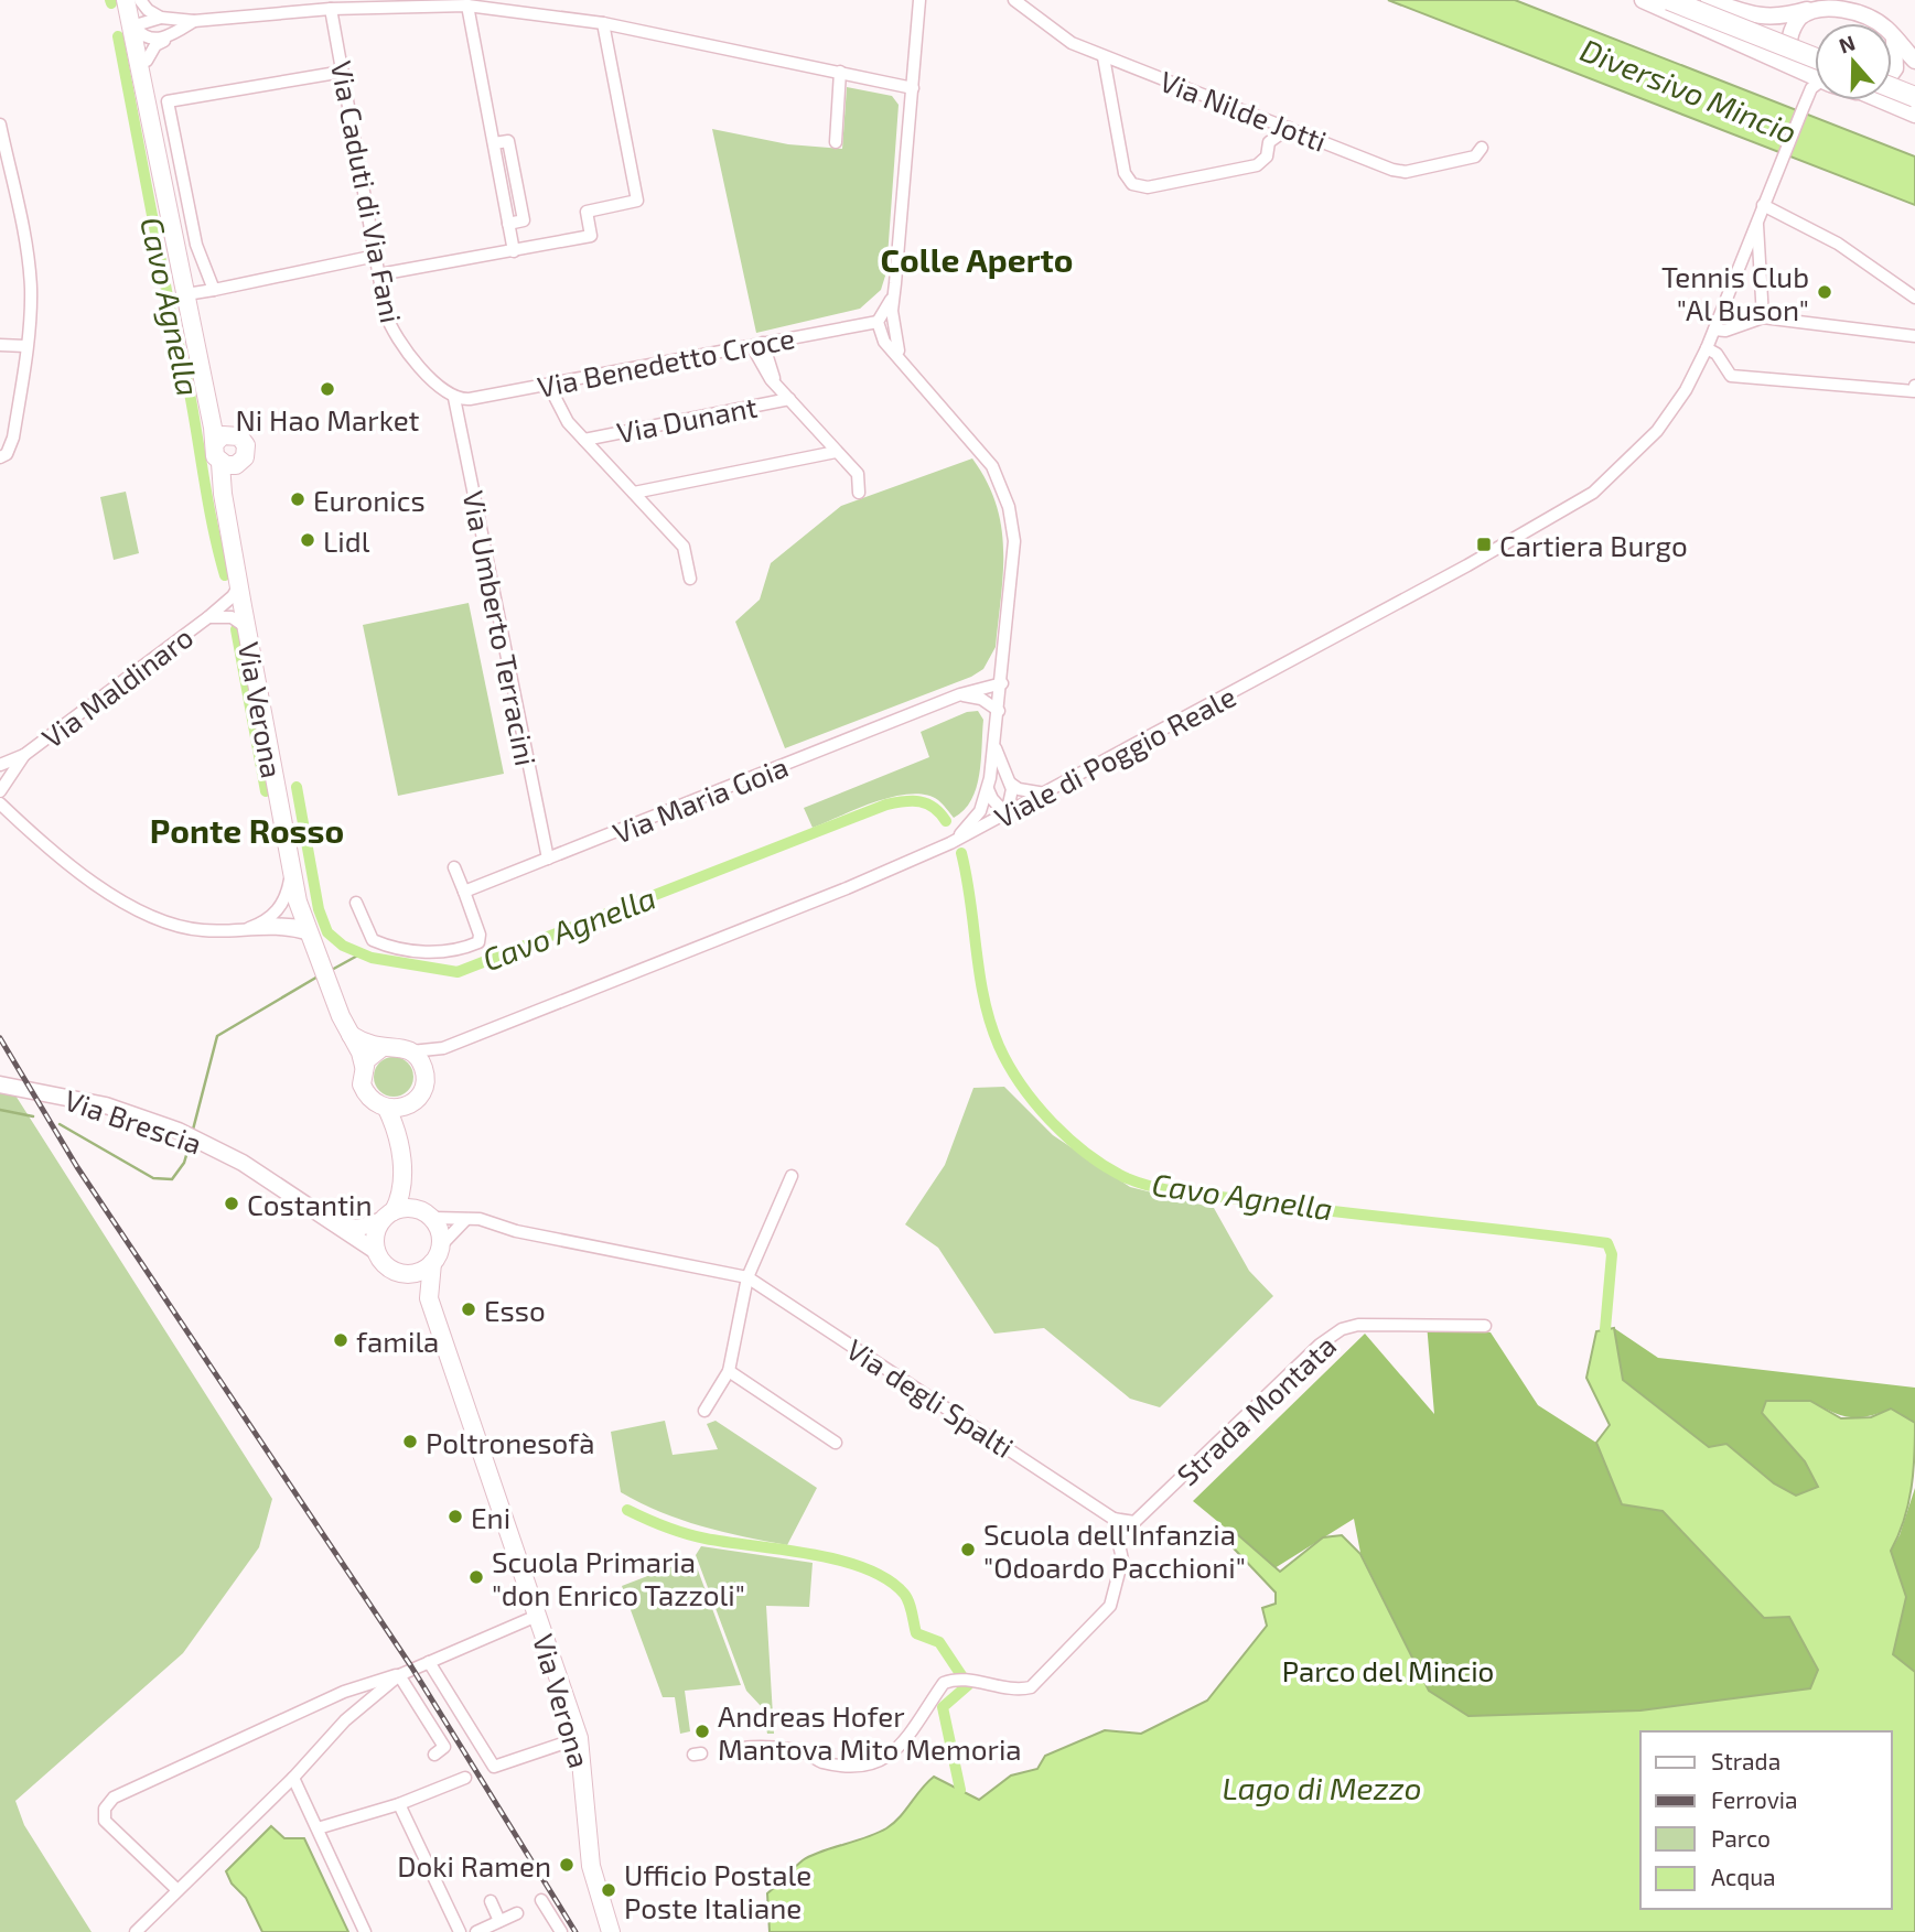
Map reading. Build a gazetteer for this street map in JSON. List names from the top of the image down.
{
  "streets": {
    "main road": ["Via Verona", "Via Brescia"],
    "street": [
      "Via Nilde Jotti",
      "Via Caduti di Via Fani",
      "Via Benedetto Croce",
      "Via Dunant",
      "Via Umberto Terracini",
      "Via Maldinaro",
      "Viale di Poggio Reale",
      "Via Maria Goia",
      "Via degli Spalti",
      "Strada Montata"
    ]
  },
  "crossings": [
    ["Via Caduti di Via Fani", "Via Benedetto Croce"],
    ["Via Caduti di Via Fani", "Via Umberto Terracini"],
    ["Via Benedetto Croce", "Via Umberto Terracini"],
    ["Via Umberto Terracini", "Via Maria Goia"],
    ["Via Maldinaro", "Via Verona"],
    ["Via Verona", "Viale di Poggio Reale"],
    ["Via Verona", "Via Brescia"],
    ["Via Verona", "Via degli Spalti"],
    ["Via Brescia", "Via degli Spalti"],
    ["Via degli Spalti", "Strada Montata"]
  ],
  "districts": ["Colle Aperto", "Ponte Rosso"],
  "water": ["Diversivo Mincio", "Cavo Agnella", "Lago di Mezzo"],
  "parks": ["Parco del Mincio"],
  "places": {
    "other": [
      "Tennis Club \"Al Buson\"",
      "Ni Hao Market",
      "Euronics",
      "Lidl",
      "Costantin",
      "Esso",
      "famila",
      "Poltronesofà",
      "Eni",
      "Scuola dell'Infanzia \"Odoardo Pacchioni\"",
      "Scuola Primaria \"don Enrico Tazzoli\"",
      "Andreas Hofer Mantova Mito Memoria",
      "Doki Ramen",
      "Ufficio Postale Poste Italiane"
    ],
    "transit": ["Cartiera Burgo"]
  },
  "legend": [
    "Strada",
    "Ferrovia",
    "Parco",
    "Acqua"
  ],
  "north": "top"
}
